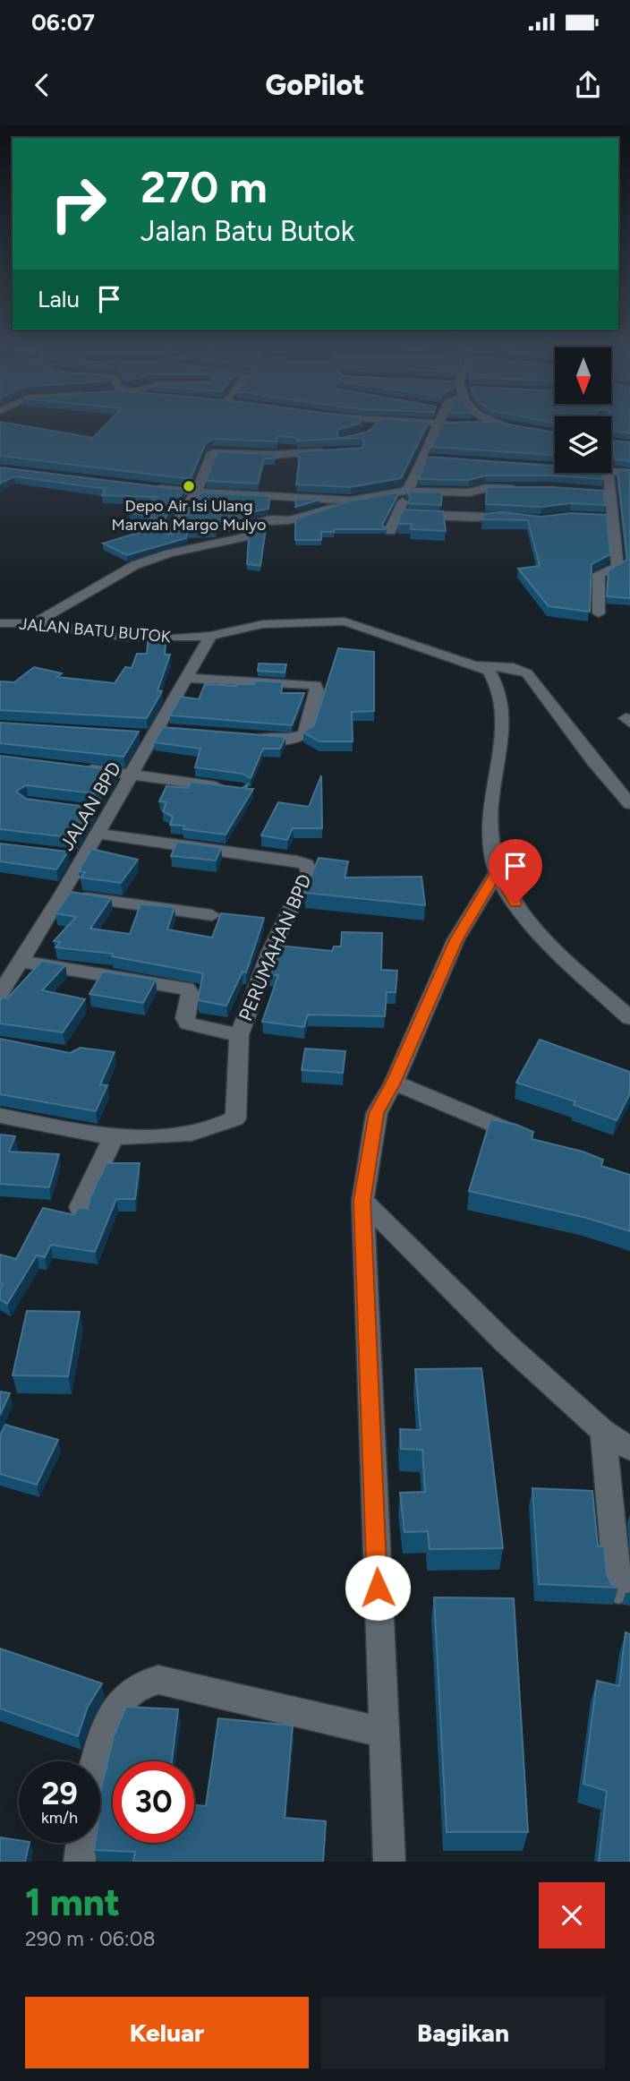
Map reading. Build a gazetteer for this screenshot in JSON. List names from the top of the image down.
{
  "streets": {
    "street": ["JALAN BATU BUTOK", "JALAN BPD", "PERUMAHAN BPD"]
  },
  "crossings": [
    ["JALAN BATU BUTOK", "JALAN BPD"],
    ["JALAN BPD", "PERUMAHAN BPD"]
  ],
  "places": ["Depo Air Isi Ulang Marwah Margo Mulyo"],
  "north": "bottom",
  "page": {
    "status": "06:07",
    "header": "GoPilot",
    "turn": ["270 m", "Jalan Batu Butok"],
    "then": "Lalu",
    "speed": "29 km/h",
    "limit": "30",
    "heading": ["1 mnt", "290 m · 06:08"],
    "buttons": ["Keluar", "Bagikan"]
  }
}
